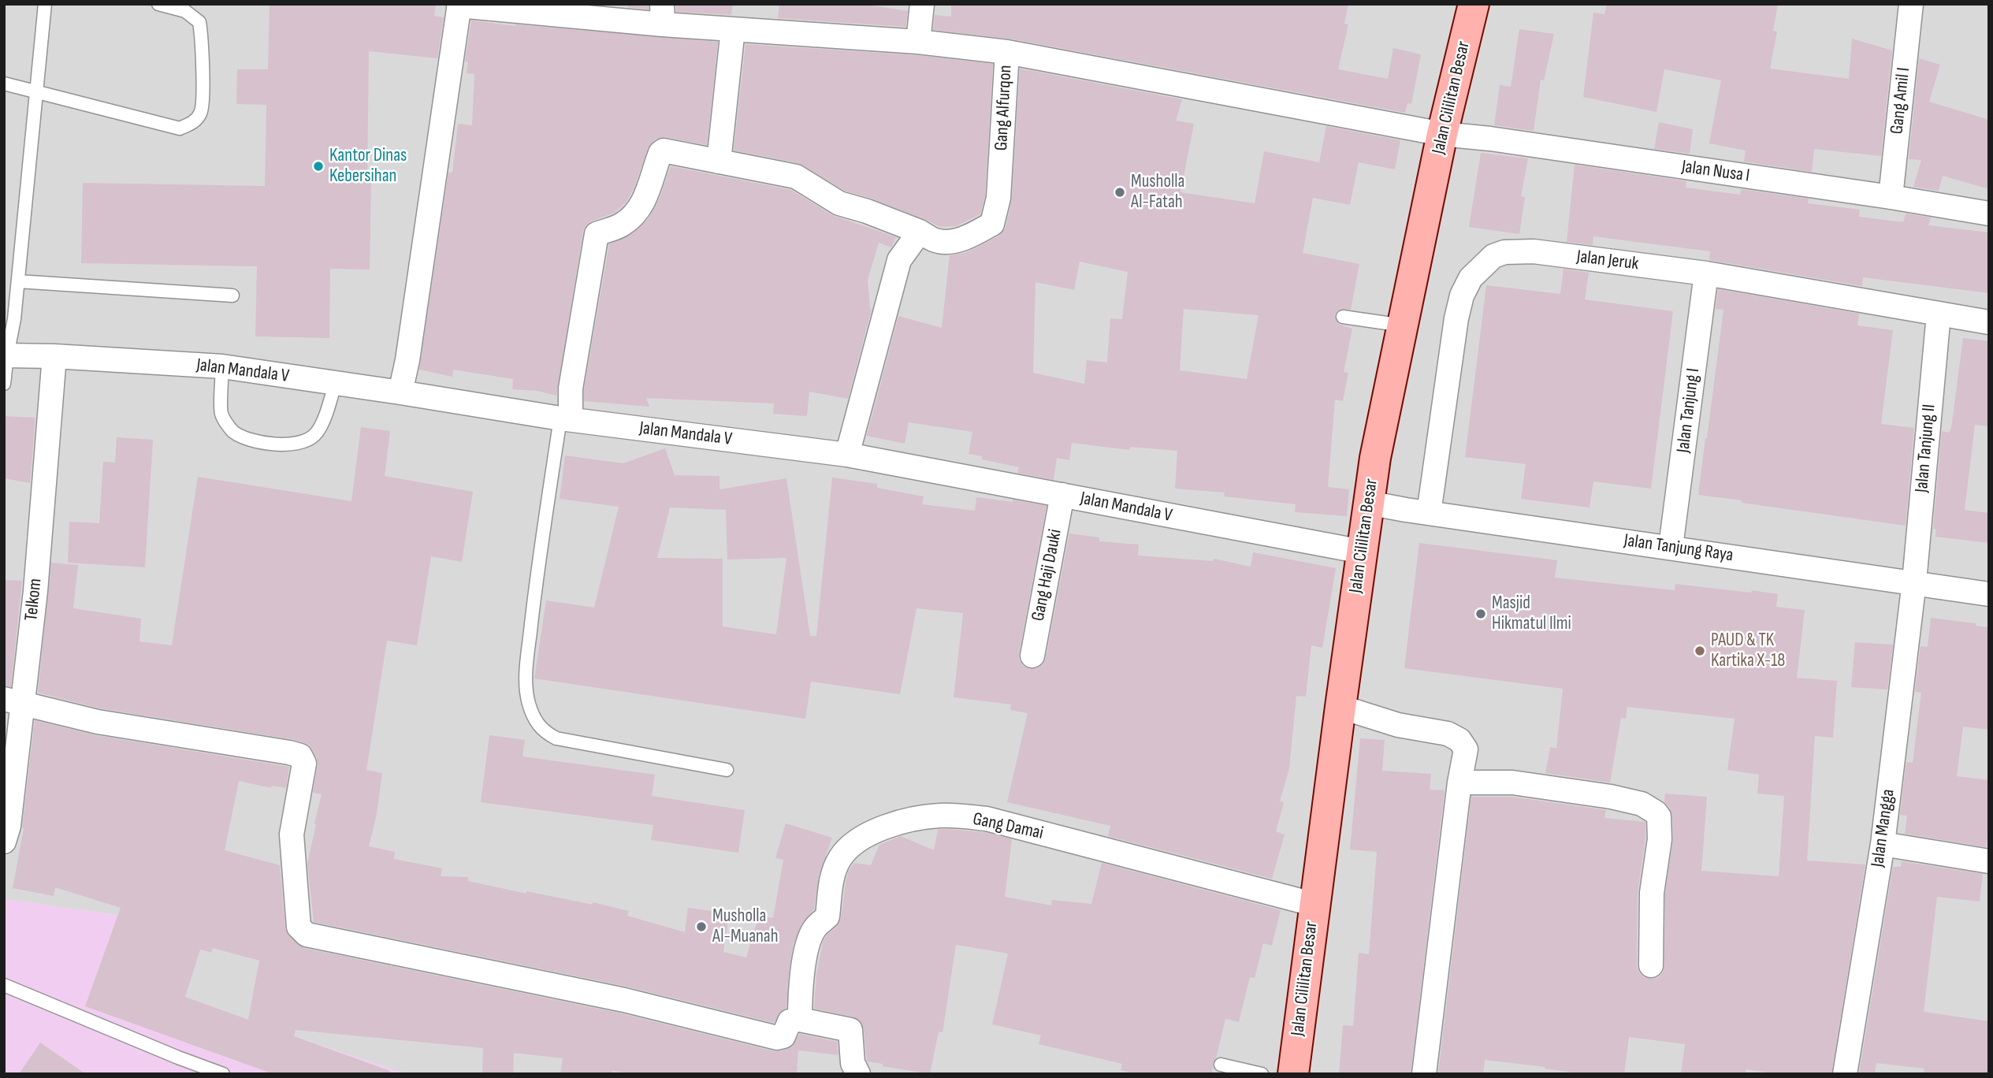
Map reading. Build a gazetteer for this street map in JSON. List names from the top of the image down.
{
  "streets": {
    "street": [
      "Jalan Cililitan Besar",
      "Gang Amil I",
      "Gang Alfurqon",
      "Jalan Nusa I",
      "Jalan Jeruk",
      "Jalan Mandala V",
      "Jalan Tanjung I",
      "Jalan Tanjung II",
      "Jalan Tanjung Raya",
      "Gang Haji Dauki",
      "Telkom",
      "Gang Damai",
      "Jalan Mangga"
    ]
  },
  "crossings": [
    ["Jalan Cililitan Besar", "Gang Alfurqon"],
    ["Jalan Cililitan Besar", "Jalan Nusa I"],
    ["Jalan Cililitan Besar", "Jalan Mandala V"],
    ["Jalan Cililitan Besar", "Jalan Tanjung Raya"],
    ["Jalan Cililitan Besar", "Gang Damai"],
    ["Gang Amil I", "Jalan Nusa I"],
    ["Gang Alfurqon", "Jalan Nusa I"],
    ["Jalan Jeruk", "Jalan Tanjung I"],
    ["Jalan Jeruk", "Jalan Tanjung II"],
    ["Jalan Jeruk", "Jalan Tanjung Raya"],
    ["Jalan Mandala V", "Gang Haji Dauki"],
    ["Jalan Mandala V", "Telkom"],
    ["Jalan Tanjung I", "Jalan Tanjung Raya"],
    ["Jalan Tanjung II", "Jalan Tanjung Raya"],
    ["Jalan Tanjung II", "Jalan Mangga"],
    ["Jalan Tanjung Raya", "Jalan Mangga"]
  ],
  "places": [
    "Kantor Dinas Kebersihan",
    "Musholla Al-Fatah",
    "Masjid Hikmatul Ilmi",
    "PAUD & TK Kartika X-18",
    "Musholla Al-Muanah"
  ]
}
